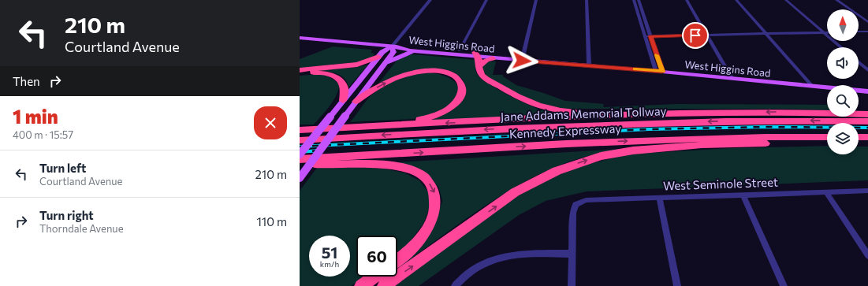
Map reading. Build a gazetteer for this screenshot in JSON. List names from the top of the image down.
{
  "streets": {
    "highway": ["Jane Addams Memorial Tollway", "Kennedy Expressway"],
    "main road": ["West Higgins Road"],
    "street": ["West Seminole Street"]
  },
  "north": "top",
  "page": {
    "turn": ["210 m", "Courtland Avenue"],
    "then": "Then",
    "heading": ["1 min", "400 m · 15:57"],
    "list": [
      {
        "name": "Turn left",
        "note": "Courtland Avenue",
        "value": "210 m"
      },
      {
        "name": "Turn right",
        "note": "Thorndale Avenue",
        "value": "110 m"
      }
    ],
    "speed": "51 km/h",
    "limit": "60"
  }
}
